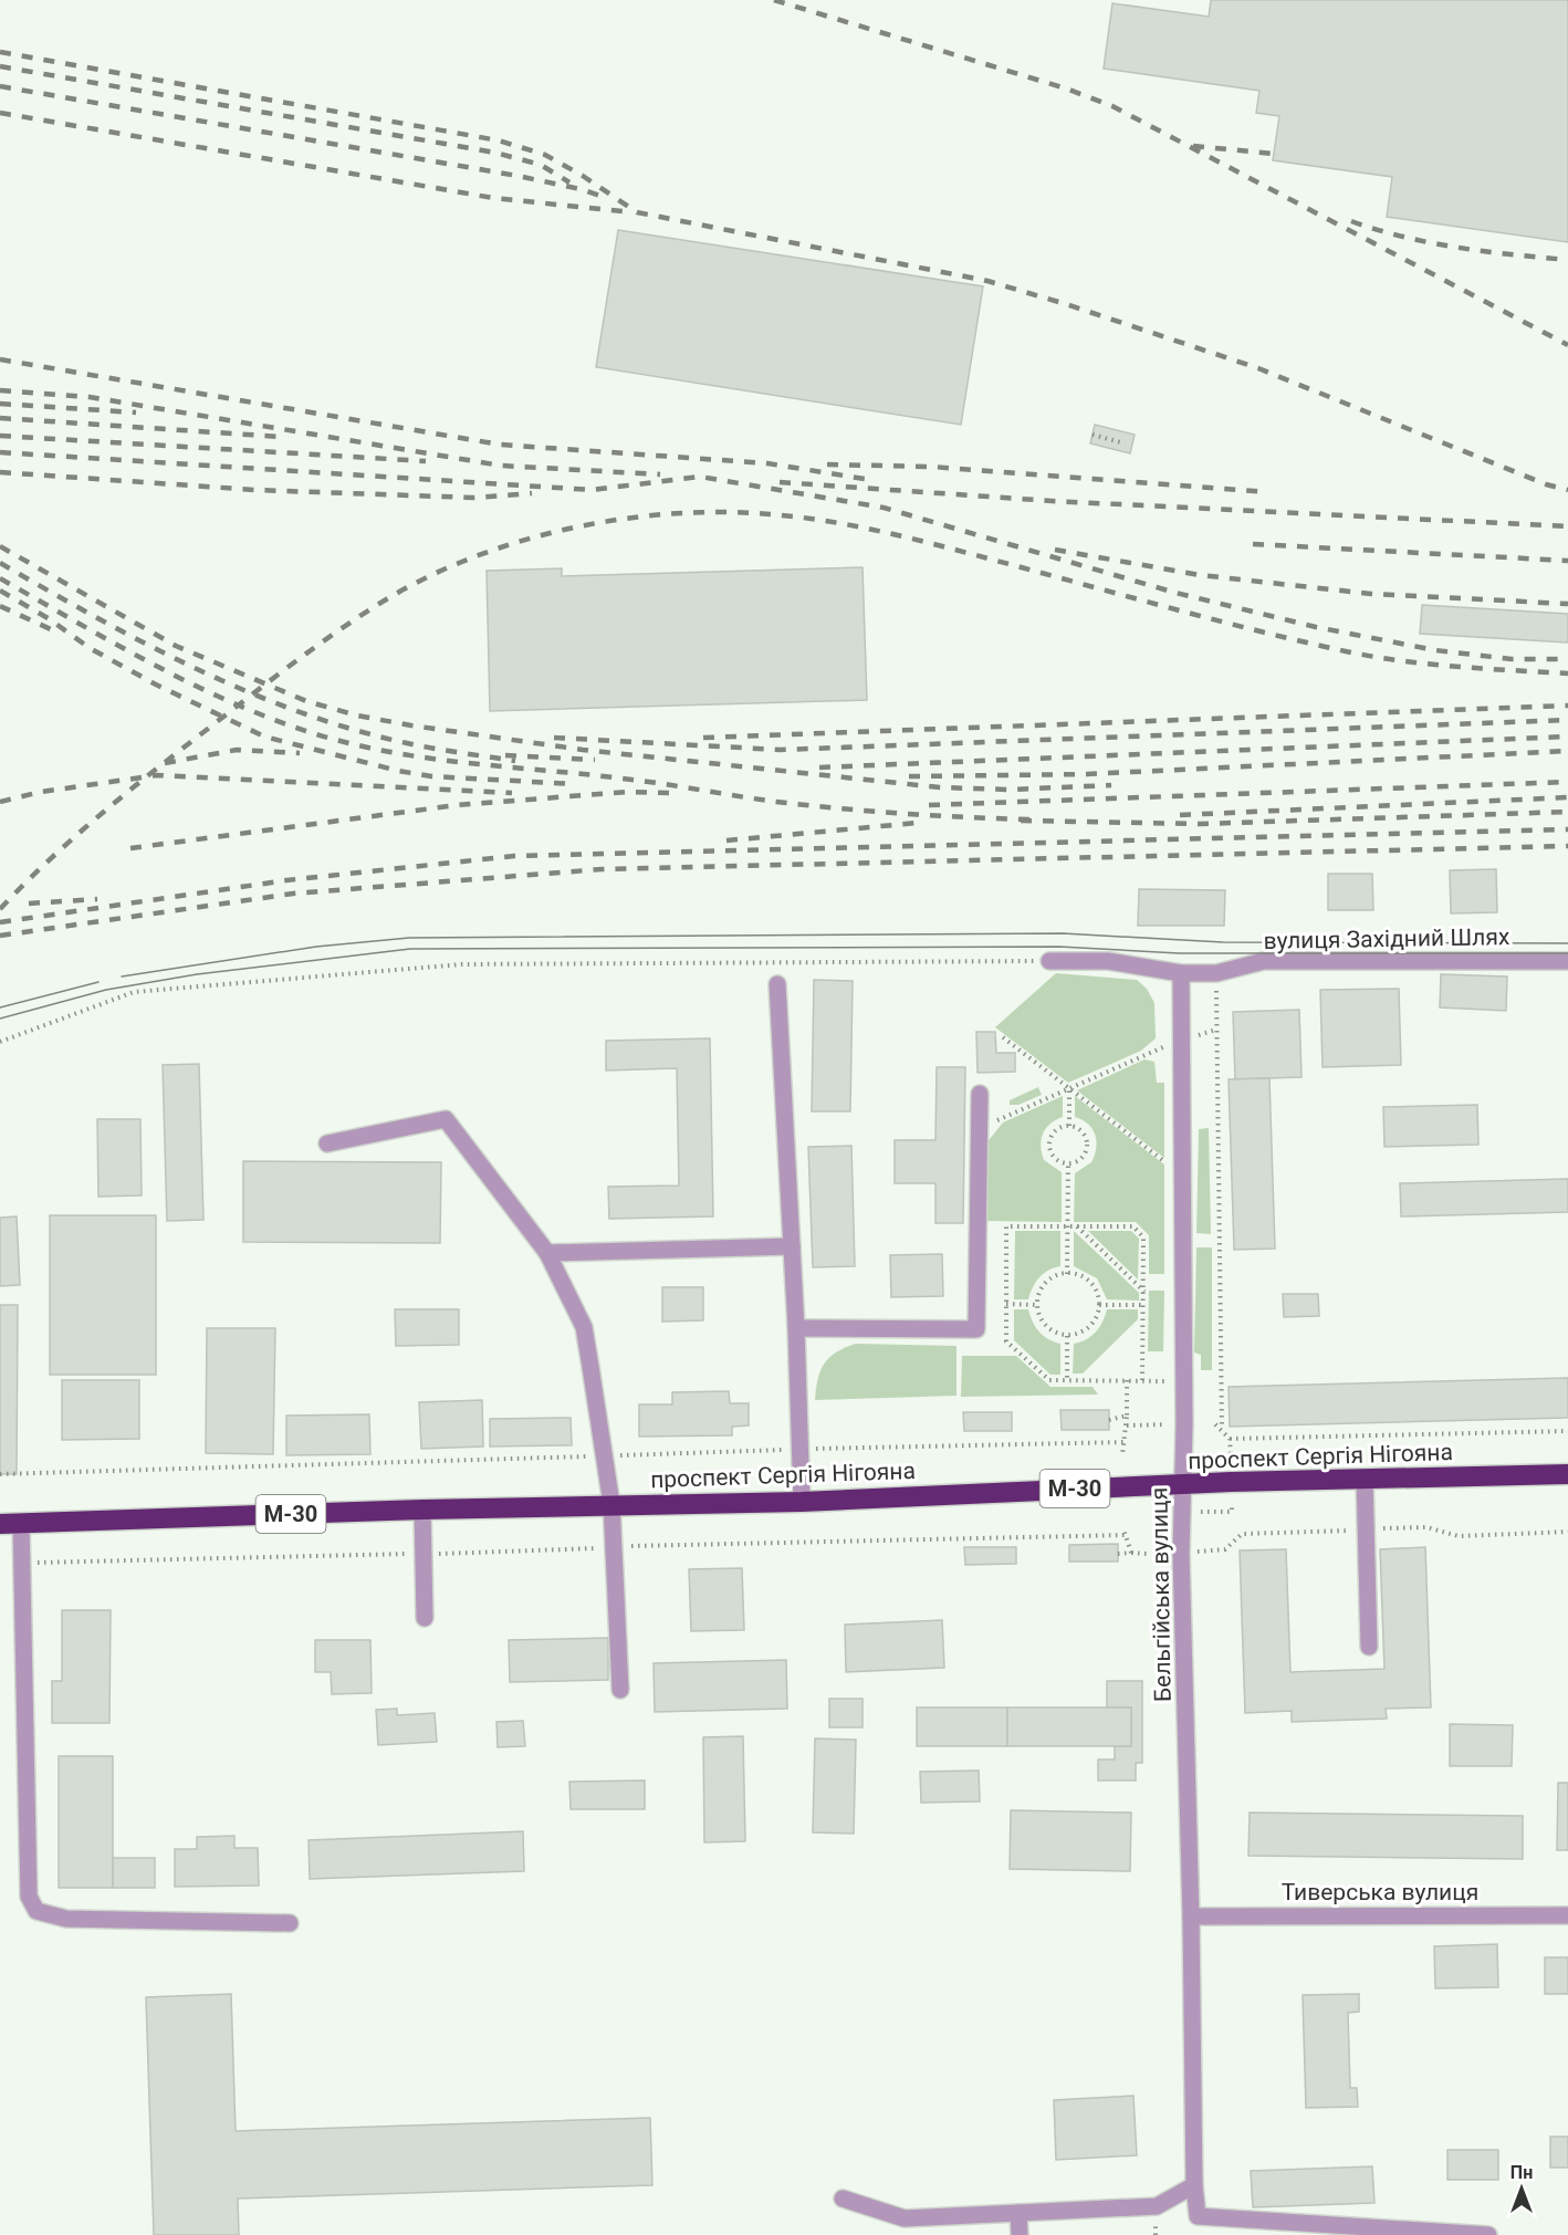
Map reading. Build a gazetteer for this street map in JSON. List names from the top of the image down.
{
  "streets": {
    "highway": ["проспект Сергія Нігояна", "М-30"],
    "street": ["вулиця Західний Шлях", "Бельгійська вулиця", "Тиверська вулиця"]
  },
  "crossings": [
    ["вулиця Західний Шлях", "Бельгійська вулиця"],
    ["проспект Сергія Нігояна", "Бельгійська вулиця"],
    ["Бельгійська вулиця", "Тиверська вулиця"]
  ],
  "north": "top"
}
